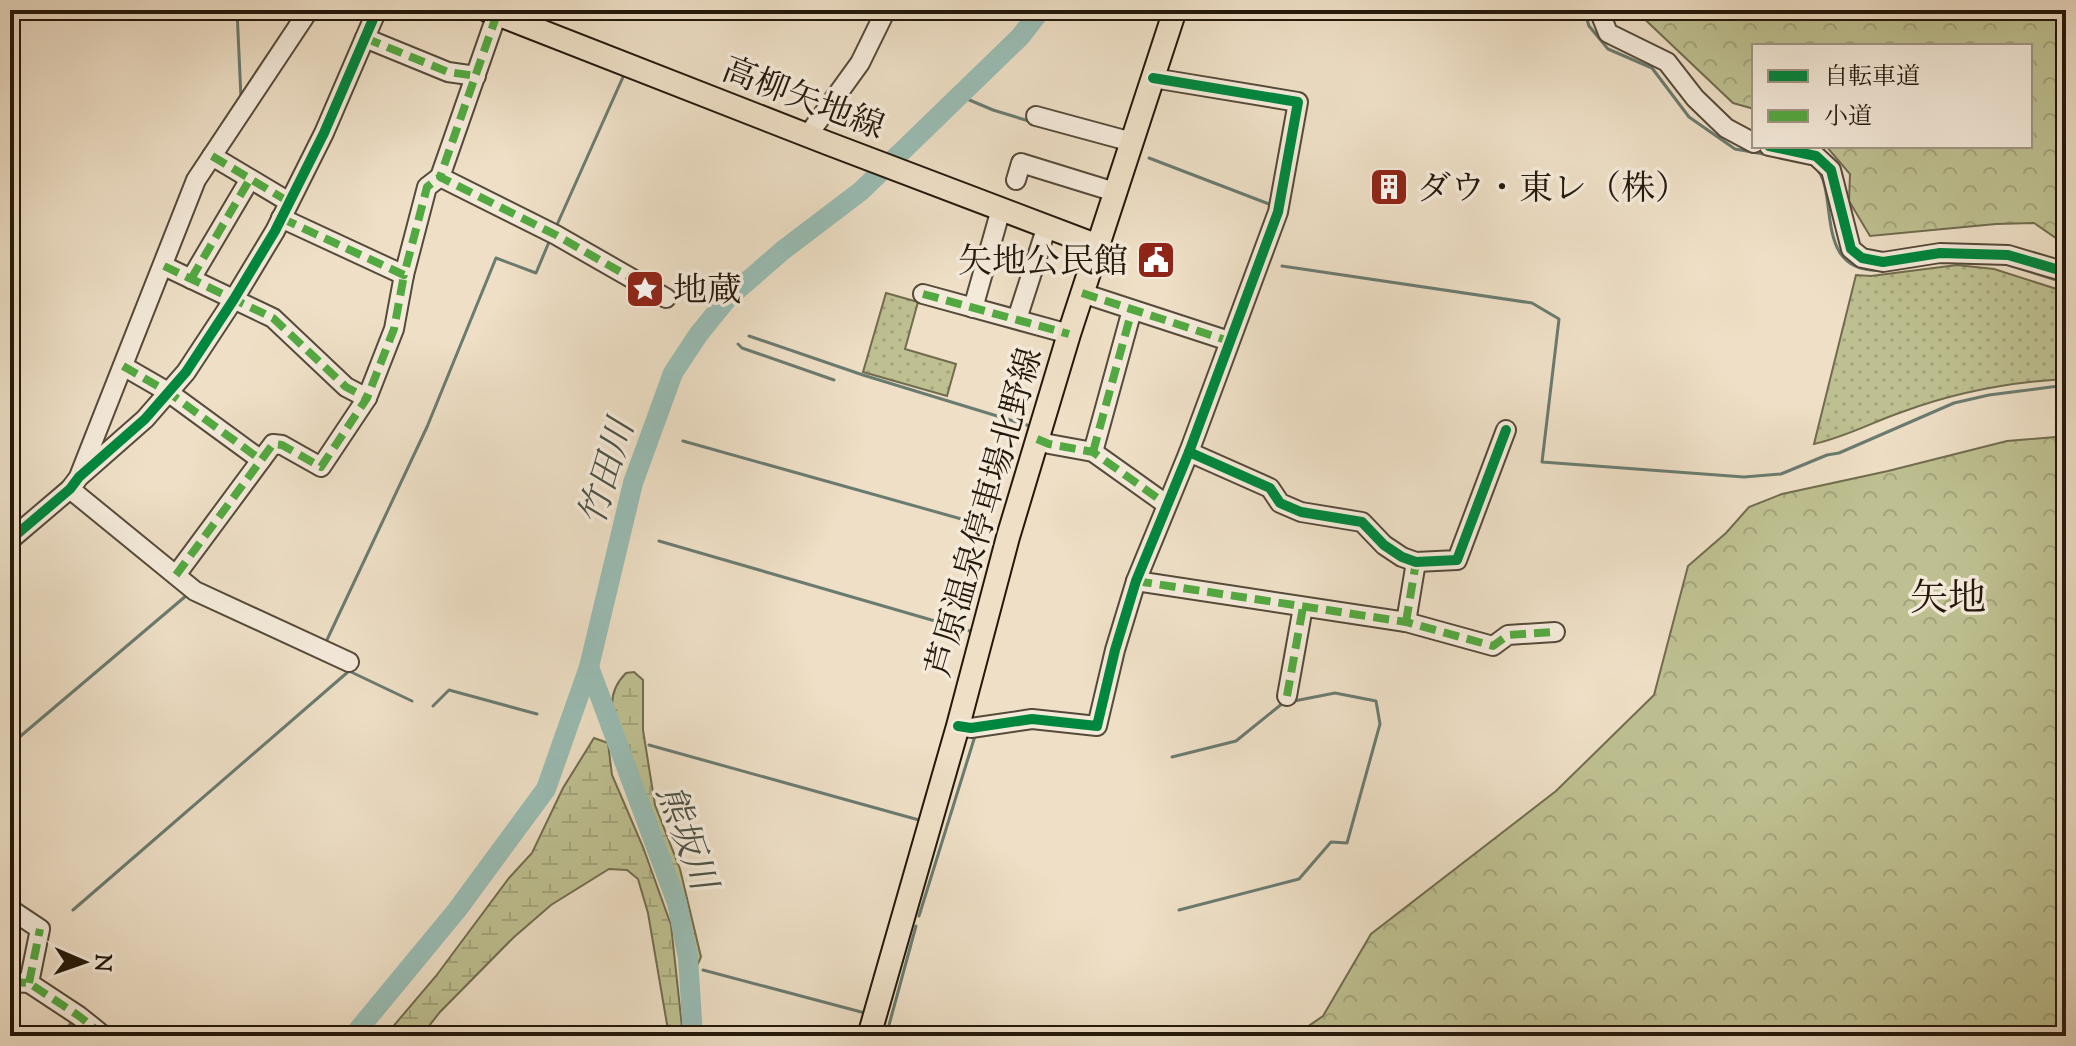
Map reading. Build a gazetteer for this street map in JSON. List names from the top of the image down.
{
  "streets": {
    "main road": ["高柳矢地線", "芦原温泉停車場北野線"]
  },
  "crossings": [
    ["高柳矢地線", "芦原温泉停車場北野線"]
  ],
  "districts": ["矢地"],
  "water": ["竹田川", "熊坂川"],
  "places": {
    "building": ["ダウ・東レ（株）"],
    "public building": ["矢地公民館"],
    "place": ["地蔵"]
  },
  "legend": ["自転車道", "小道"],
  "north": "right"
}
